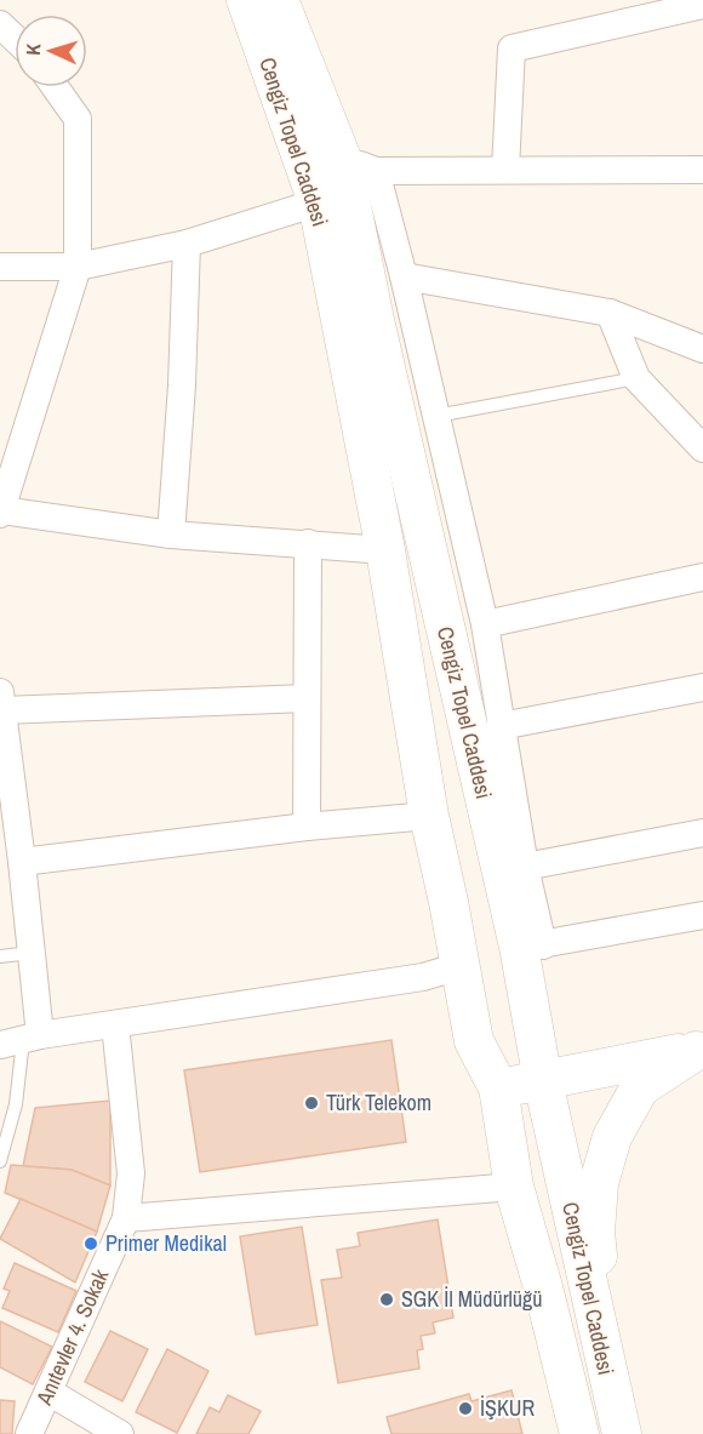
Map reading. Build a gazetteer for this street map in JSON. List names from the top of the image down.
{
  "streets": {
    "main road": ["Cengiz Topel Caddesi"],
    "street": ["Anıtevler 4. Sokak"]
  },
  "places": [
    "Türk Telekom",
    "Primer Medikal",
    "SGK İl Müdürlüğü",
    "İŞKUR"
  ],
  "north": "left"
}
